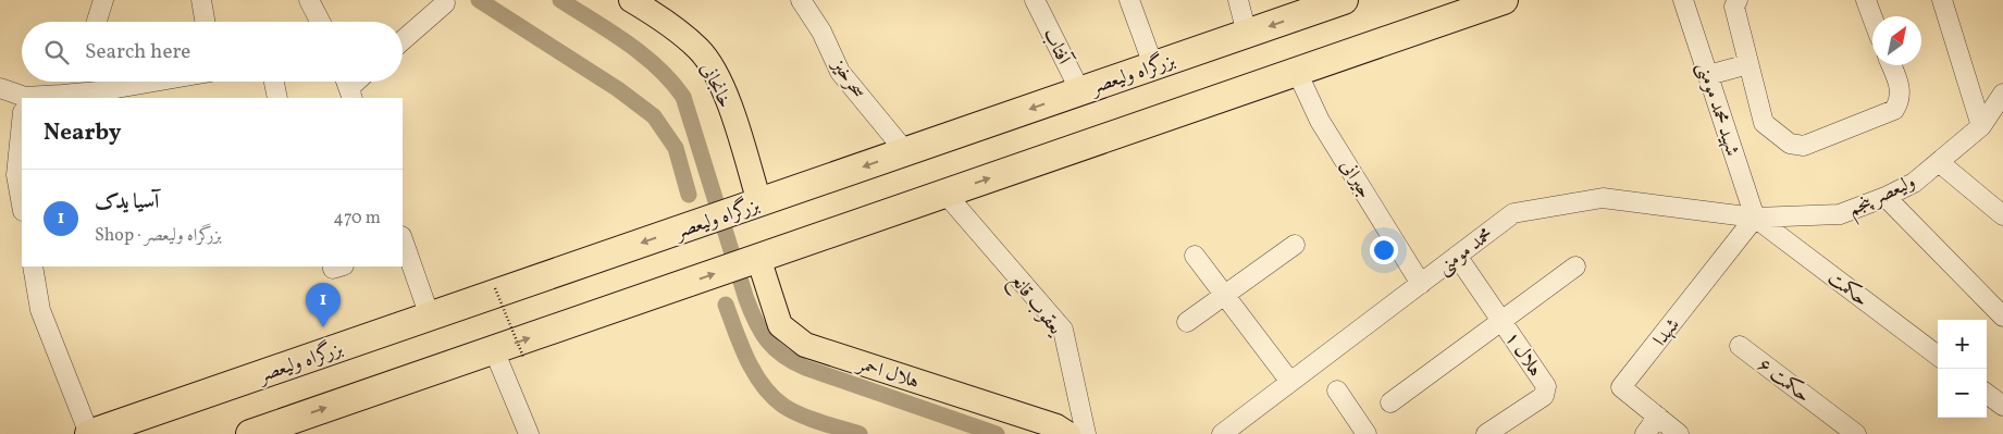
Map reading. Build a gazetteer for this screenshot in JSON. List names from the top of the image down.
{
  "streets": {
    "highway": ["بزرگراه ولیعصر"],
    "main road": ["خانجانی", "هلال احمر"],
    "street": [
      "آفتاب",
      "سحرخیز",
      "شهید محمد مومنی",
      "جیرانی",
      "ولیعصر پنجم",
      "محمد مومنی",
      "حکمت",
      "یعقوب قانع",
      "شهدا",
      "هلال ۱",
      "حکمت ۶"
    ]
  },
  "crossings": [
    ["آفتاب", "بزرگراه ولیعصر"],
    ["بزرگراه ولیعصر", "سحرخیز"],
    ["بزرگراه ولیعصر", "خانجانی"],
    ["شهید محمد مومنی", "ولیعصر پنجم"],
    ["شهید محمد مومنی", "محمد مومنی"],
    ["شهید محمد مومنی", "حکمت"],
    ["شهید محمد مومنی", "شهدا"],
    ["جیرانی", "محمد مومنی"],
    ["ولیعصر پنجم", "محمد مومنی"],
    ["ولیعصر پنجم", "حکمت"],
    ["ولیعصر پنجم", "شهدا"],
    ["محمد مومنی", "حکمت"],
    ["محمد مومنی", "شهدا"],
    ["محمد مومنی", "هلال ۱"],
    ["حکمت", "شهدا"]
  ],
  "north": "top right",
  "page": {
    "search": "Search here",
    "heading": "Nearby",
    "list": [
      {
        "mark": "1",
        "name": "آسیا یدک",
        "note": "Shop · بزرگراه ولیعصر",
        "value": "470 m"
      }
    ],
    "pins": "1",
    "map_buttons": ["+", "−"]
  }
}
